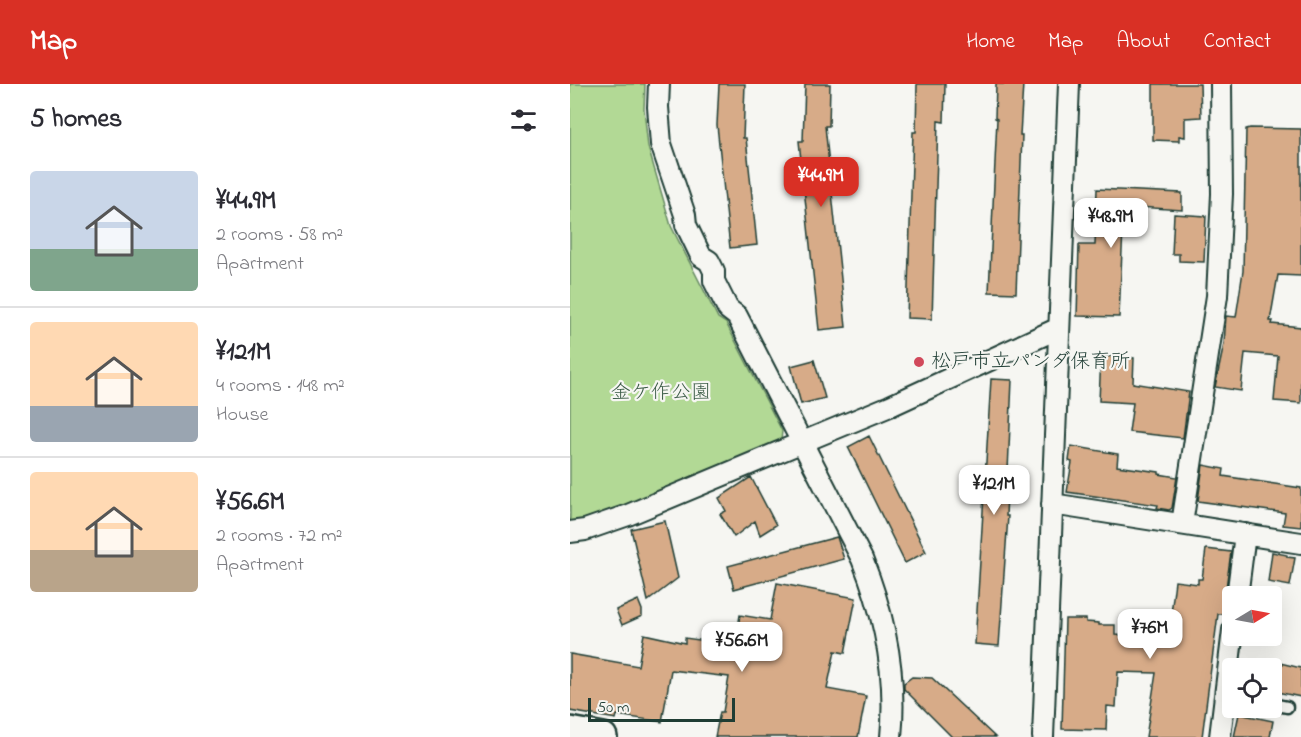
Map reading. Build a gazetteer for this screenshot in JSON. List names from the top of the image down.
{
  "parks": ["金ケ作公園"],
  "places": ["松戸市立パンダ保育所"],
  "scale_bar": "50 m",
  "north": "right",
  "page": {
    "header": "Map",
    "nav": [
      "Home",
      "Map",
      "About",
      "Contact"
    ],
    "heading": "5 homes",
    "list": [
      {
        "name": "¥44.9M",
        "note": "2 rooms · 58 m² · Apartment"
      },
      {
        "name": "¥121M",
        "note": "4 rooms · 148 m² · House"
      },
      {
        "name": "¥56.6M",
        "note": "2 rooms · 72 m² · Apartment"
      }
    ],
    "price": [
      "¥44.9M",
      "¥48.9M",
      "¥121M",
      "¥76M",
      "¥56.6M"
    ],
    "scale": "50 m"
  }
}
